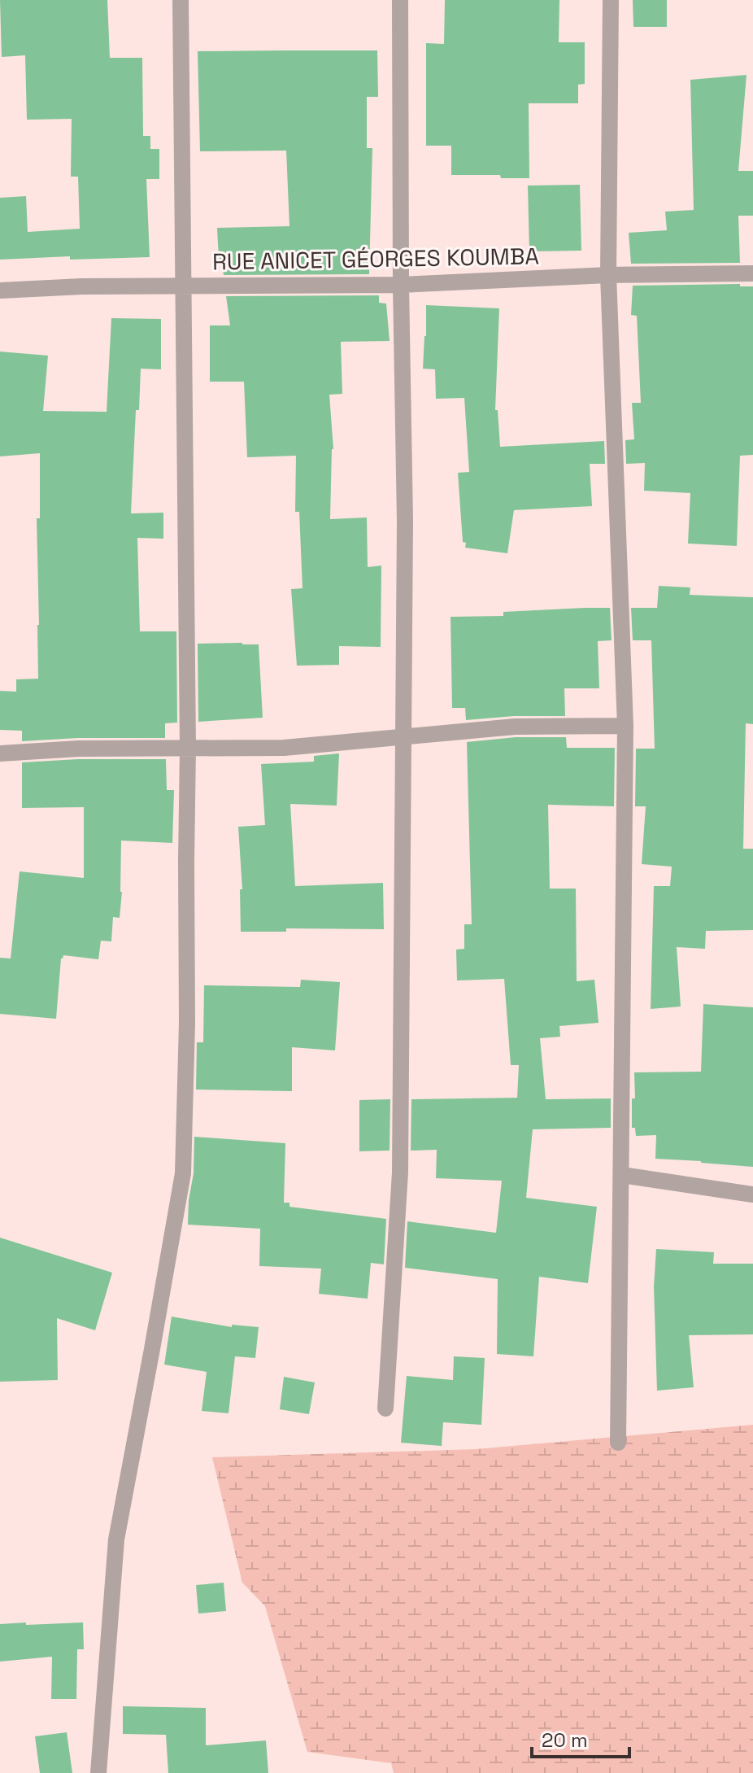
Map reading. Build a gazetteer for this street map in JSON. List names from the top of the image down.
{
  "streets": {
    "street": ["RUE ANICET GÉORGES KOUMBA"]
  },
  "scale_bar": "20 m"
}
